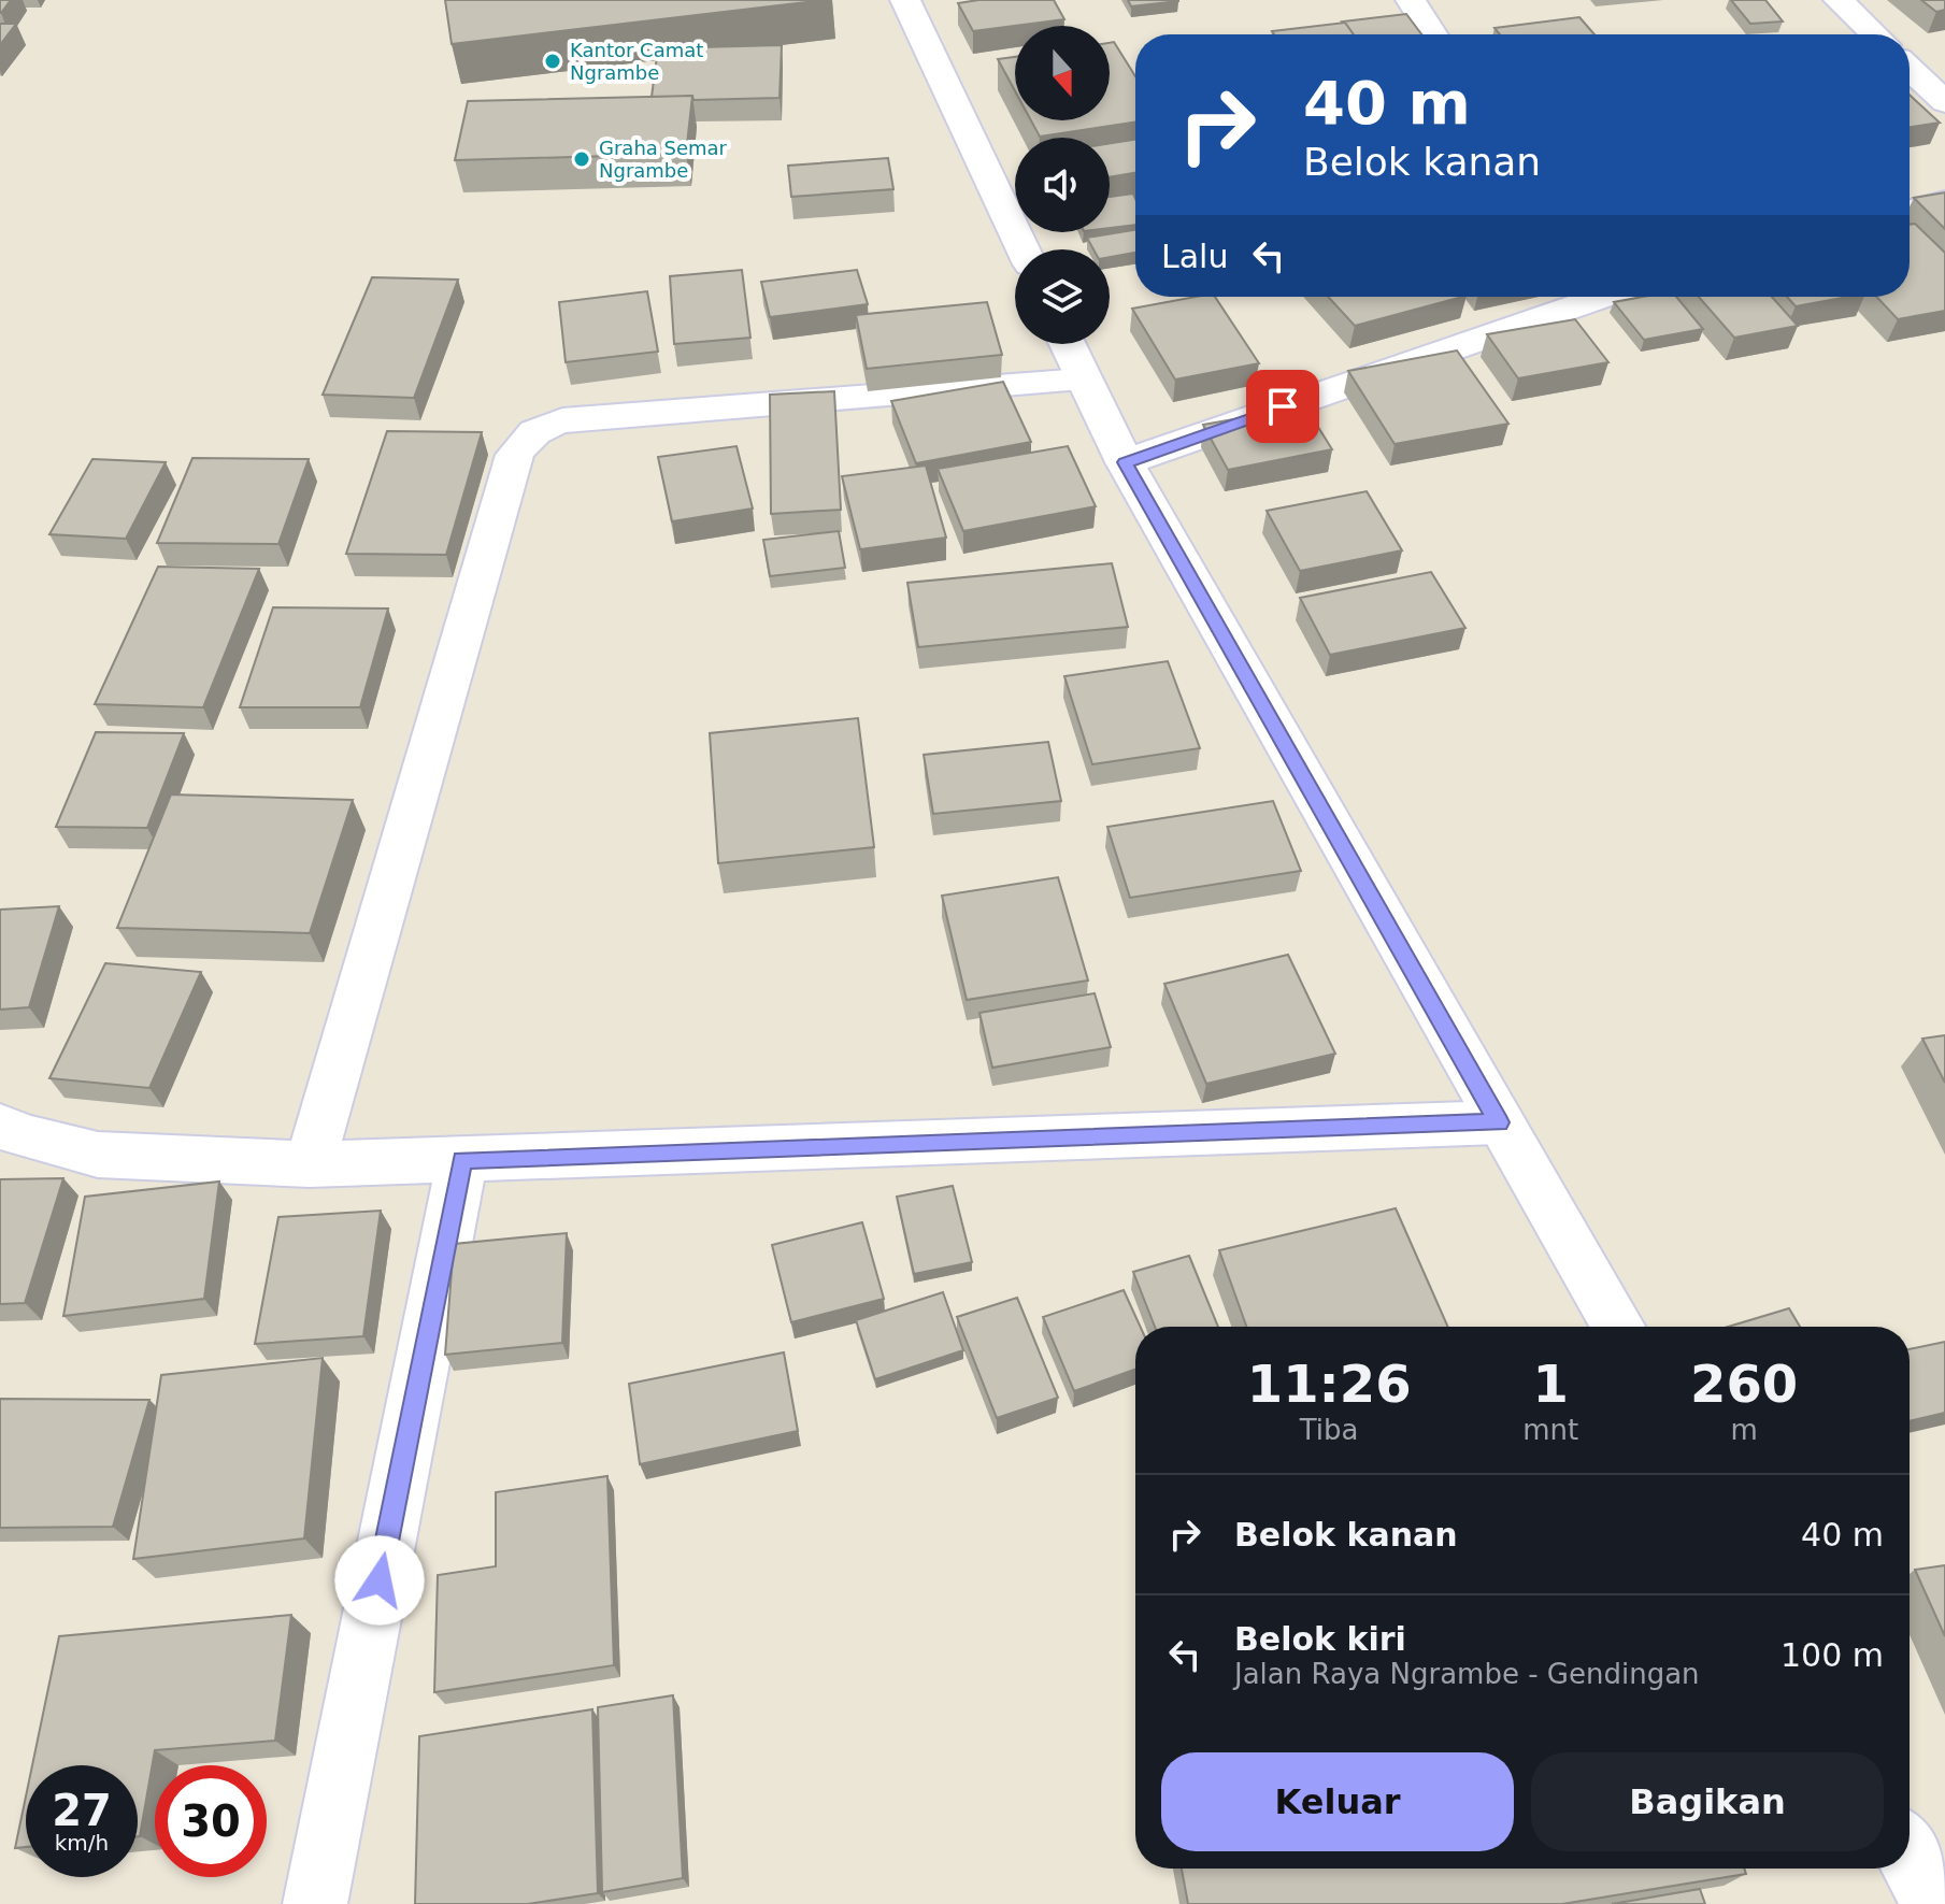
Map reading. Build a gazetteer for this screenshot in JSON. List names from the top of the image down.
{
  "places": ["Kantor Camat Ngrambe", "Graha Semar Ngrambe"],
  "north": "bottom",
  "page": {
    "turn": ["40 m", "Belok kanan"],
    "then": "Lalu",
    "eta": [
      "11:26",
      "Tiba",
      "1",
      "mnt",
      "260",
      "m"
    ],
    "list": [
      {
        "name": "Belok kanan",
        "value": "40 m"
      },
      {
        "name": "Belok kiri",
        "note": "Jalan Raya Ngrambe - Gendingan",
        "value": "100 m"
      }
    ],
    "buttons": ["Keluar", "Bagikan"],
    "speed": "27 km/h",
    "limit": "30"
  }
}
